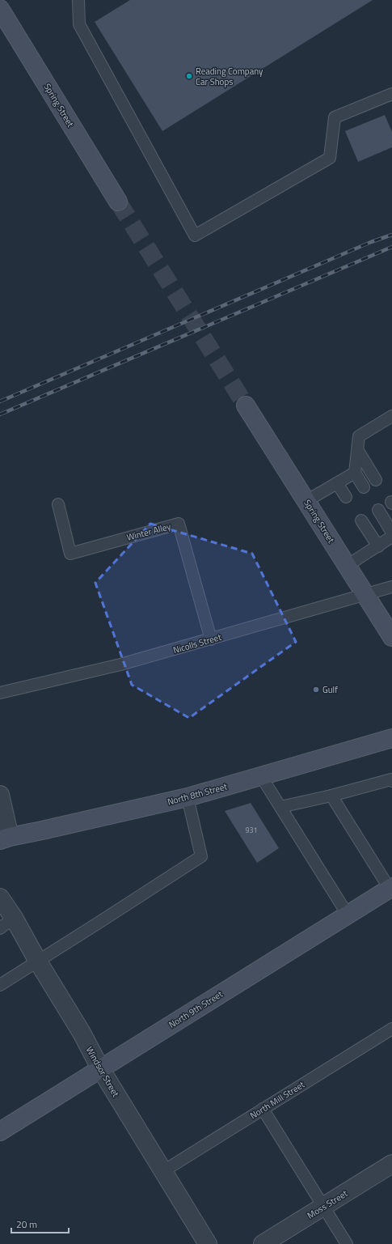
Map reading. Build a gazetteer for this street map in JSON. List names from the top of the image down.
{
  "streets": {
    "main road": ["Spring Street", "North 8th Street", "North 9th Street"],
    "street": ["Windsor Street", "Moss Street"],
    "lane": ["Winter Alley", "Nicolls Street", "North Mill Street"]
  },
  "crossings": [
    ["Spring Street", "Nicolls Street"],
    ["Winter Alley", "Nicolls Street"],
    ["North 9th Street", "Windsor Street"],
    ["Windsor Street", "North Mill Street"]
  ],
  "places": ["Reading Company Car Shops", "Gulf"],
  "house_numbers": ["931"],
  "scale_bar": "20 m"
}
